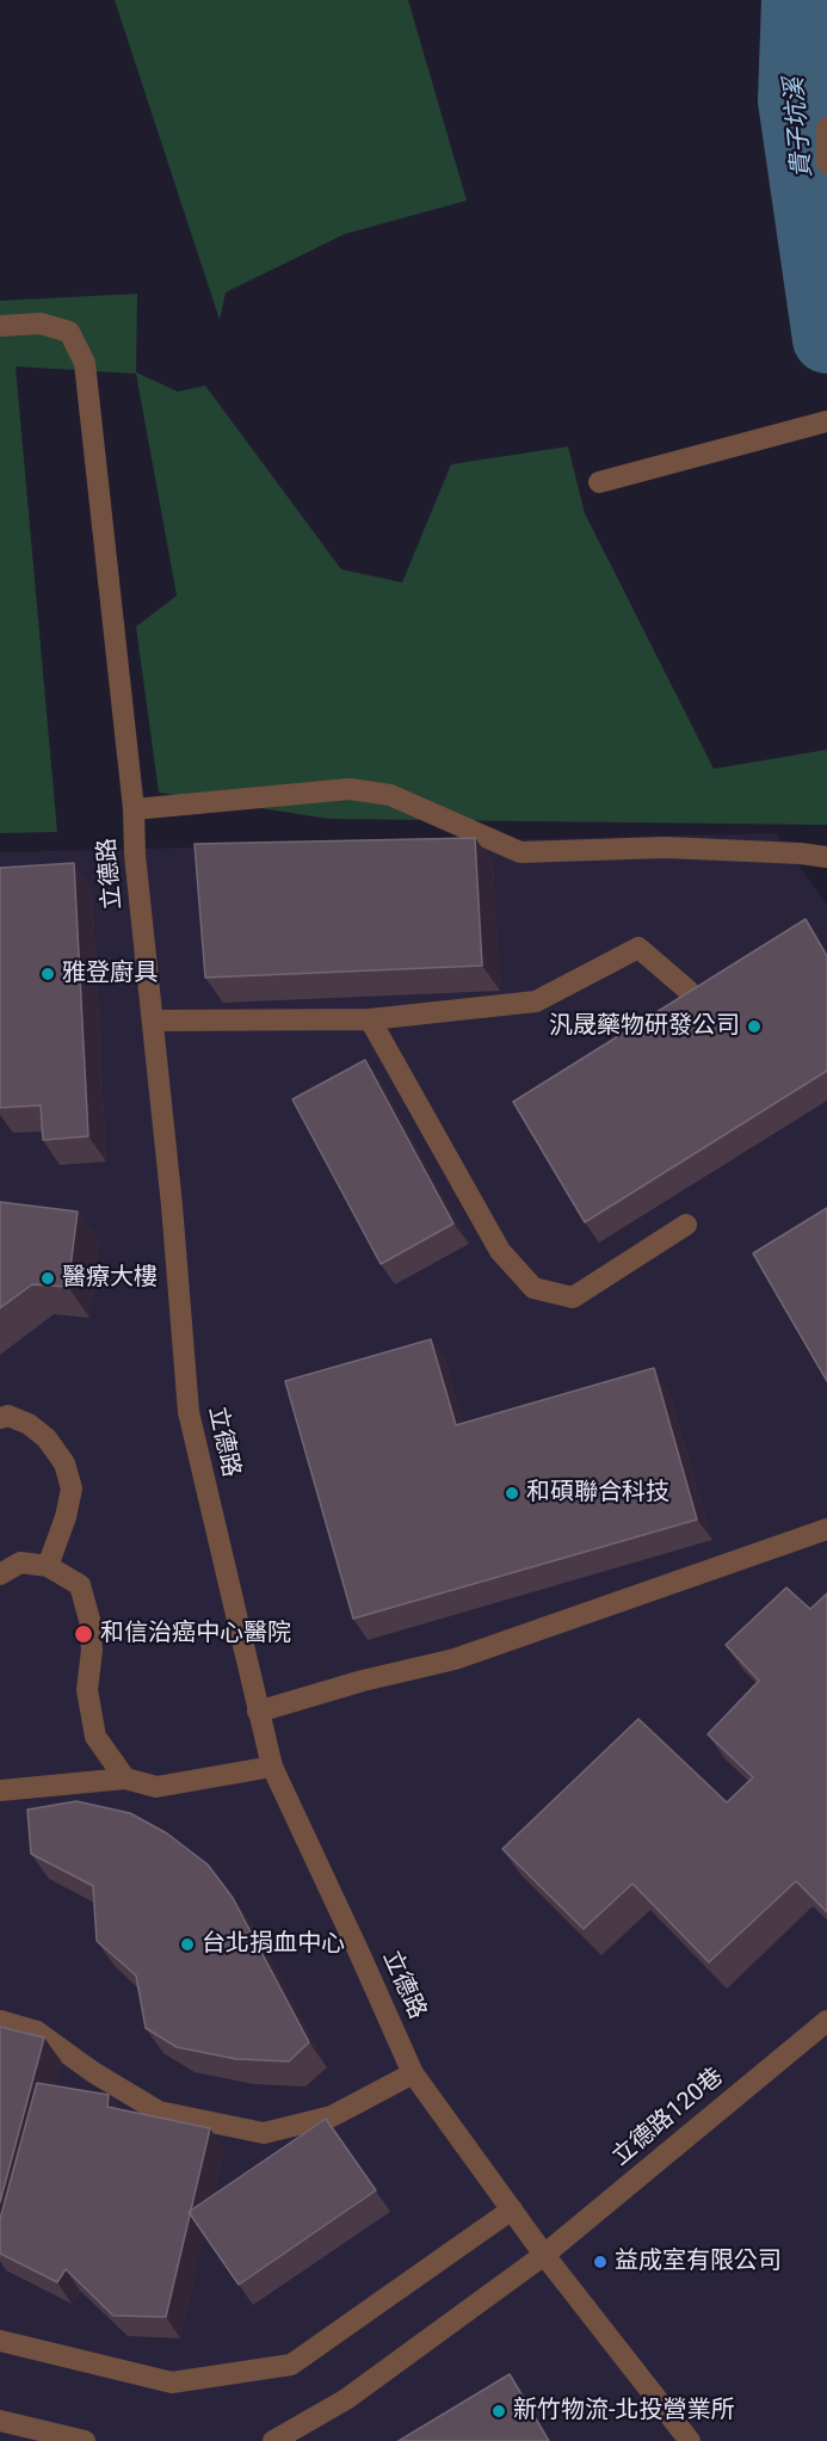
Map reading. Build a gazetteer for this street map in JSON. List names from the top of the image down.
{
  "streets": {
    "street": ["立德路", "立德路120巷"]
  },
  "crossings": [
    ["立德路", "立德路120巷"]
  ],
  "water": ["貴子坑溪"],
  "places": [
    "雅登廚具",
    "汎晟藥物研發公司",
    "醫療大樓",
    "和碩聯合科技",
    "和信治癌中心醫院",
    "台北捐血中心",
    "益成室有限公司",
    "新竹物流-北投營業所"
  ]
}
